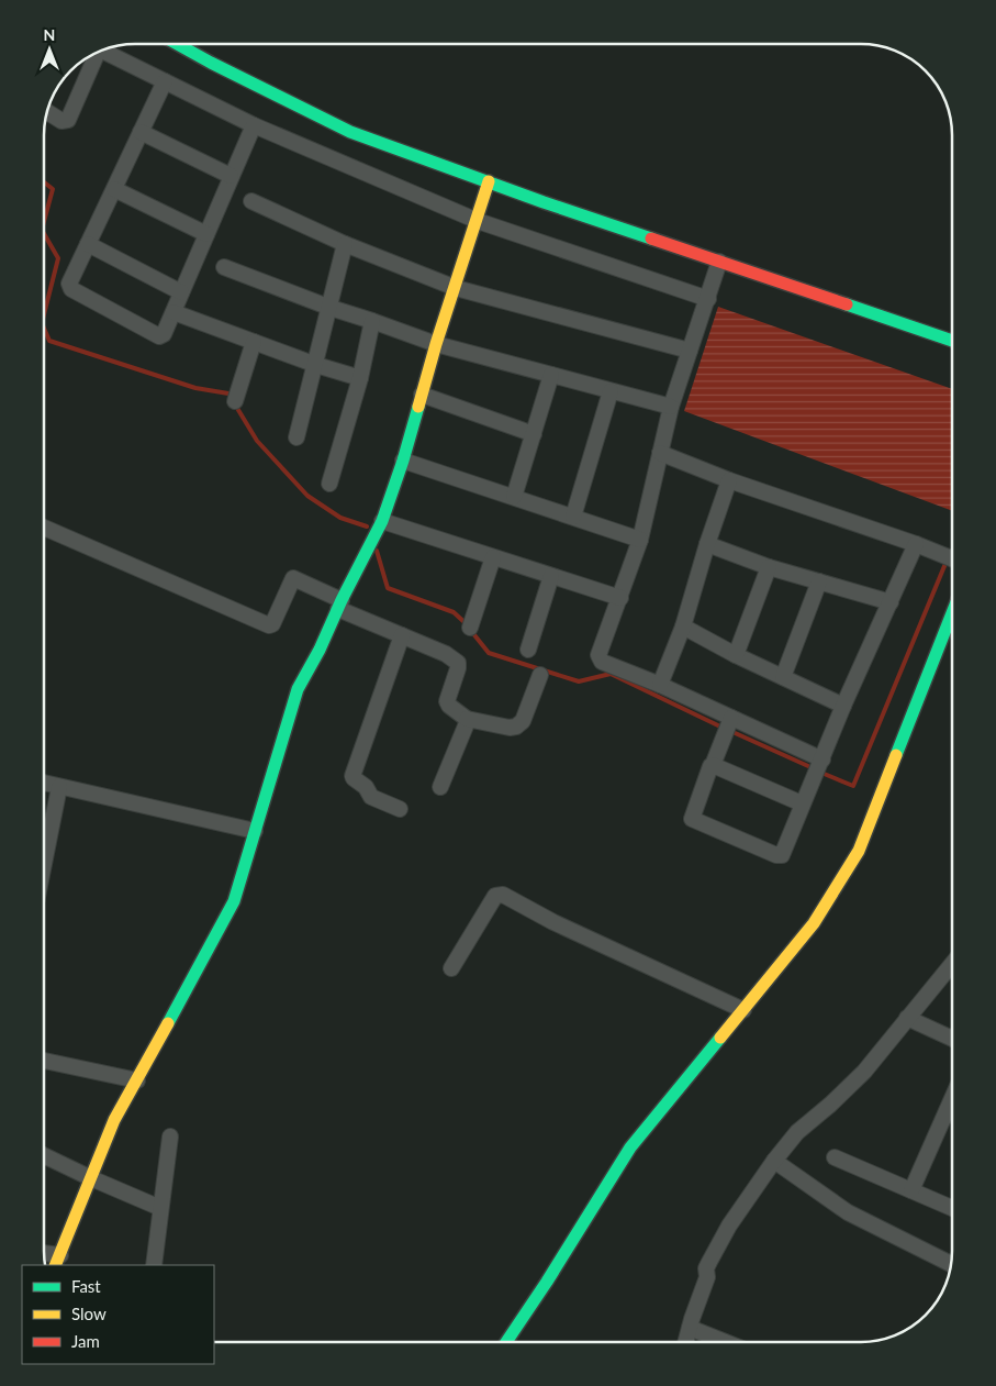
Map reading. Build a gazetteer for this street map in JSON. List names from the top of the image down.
{
  "legend": ["Fast", "Slow", "Jam"],
  "north": "top"
}
